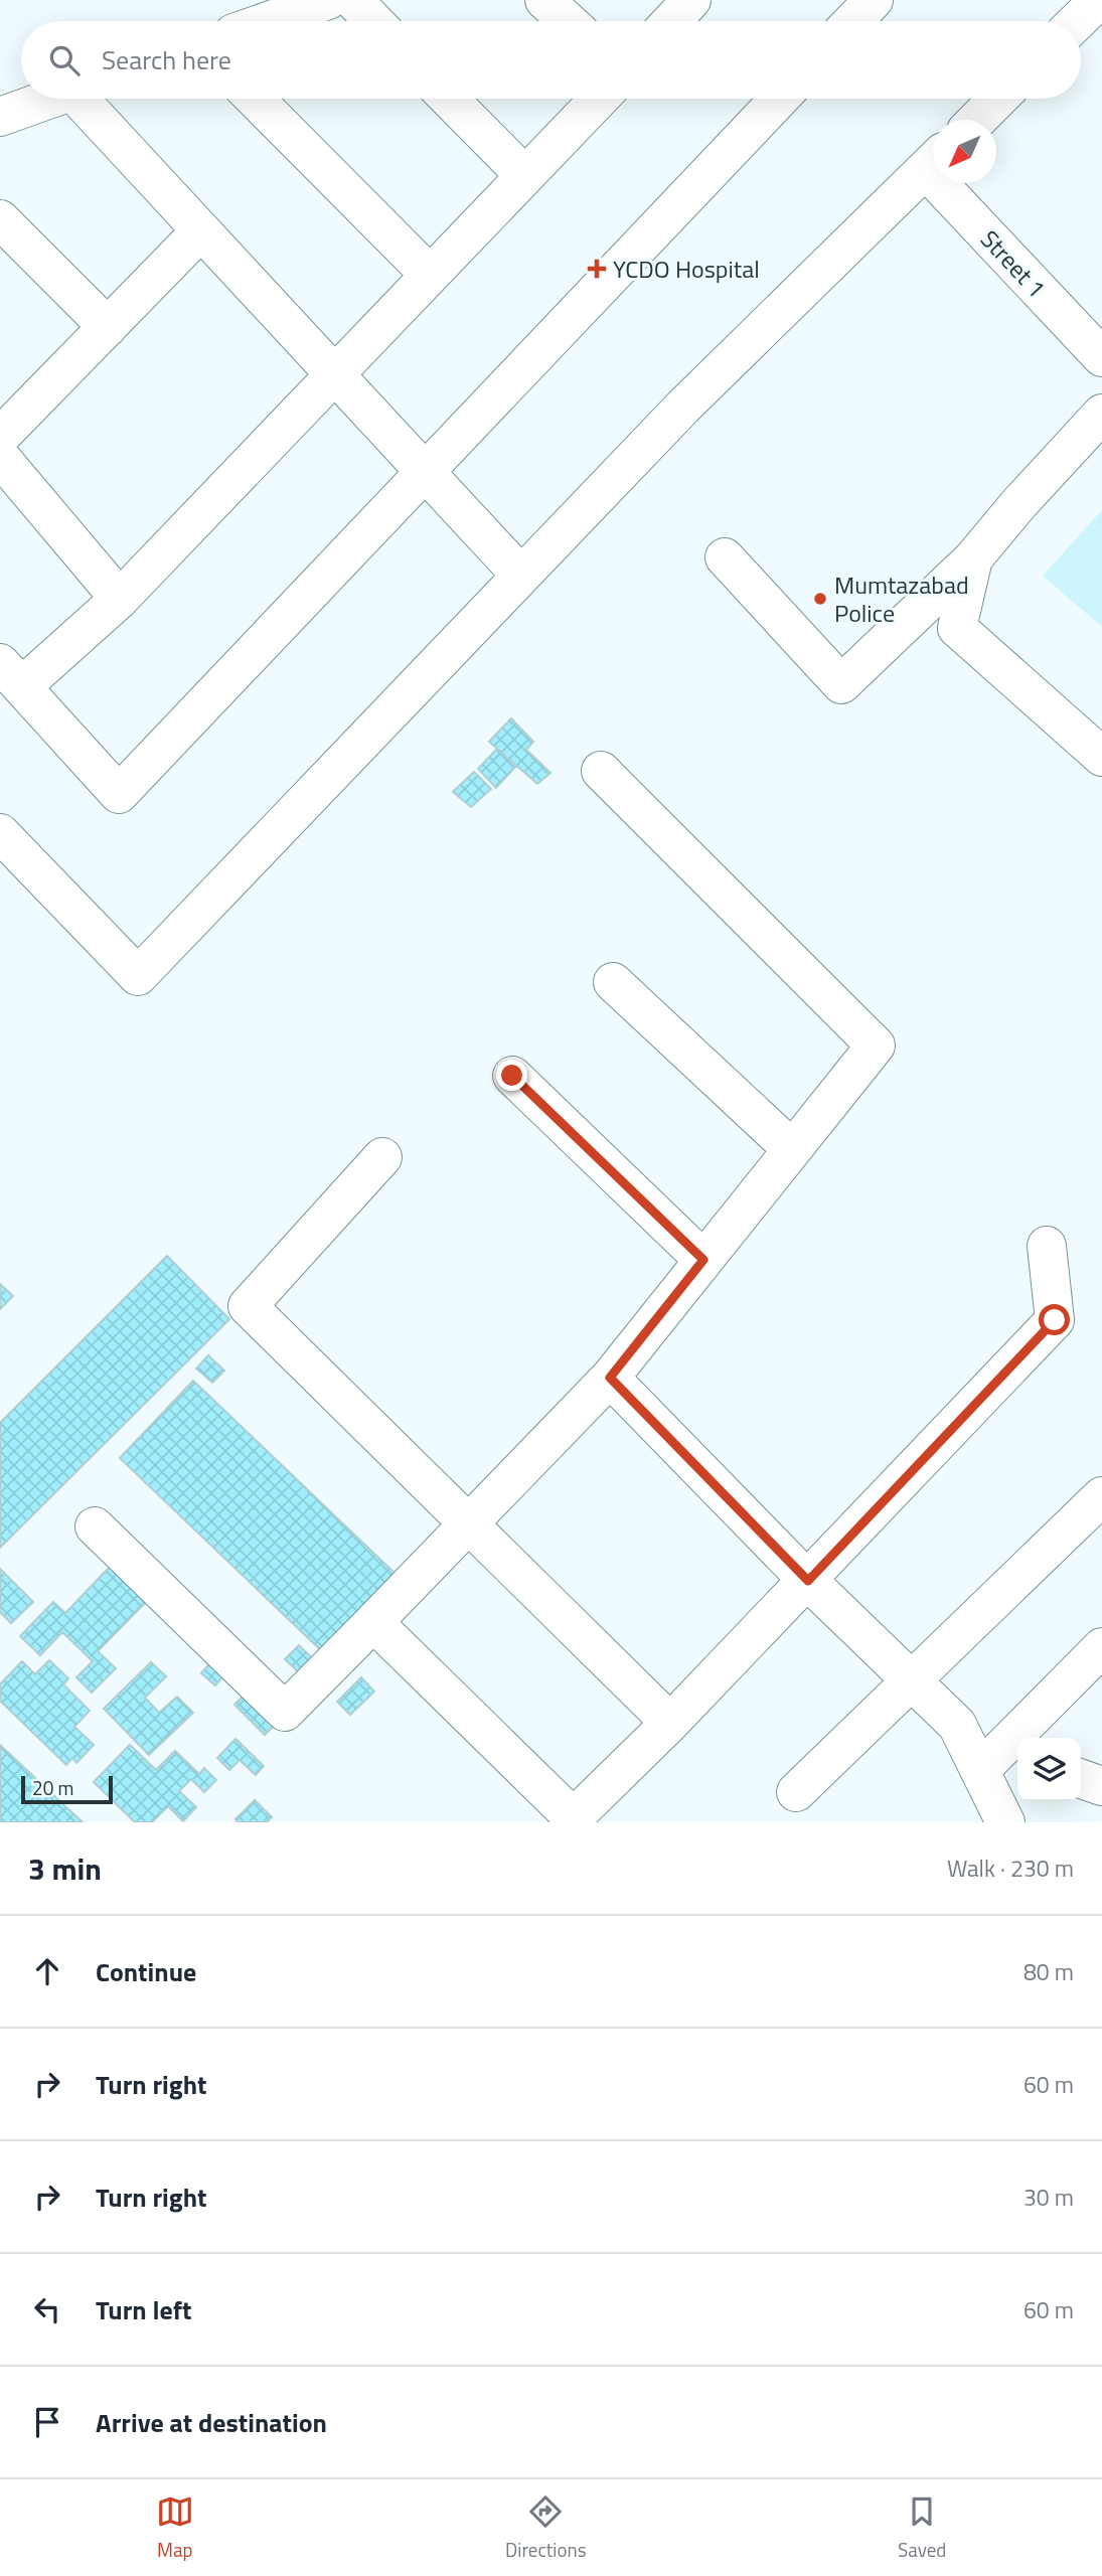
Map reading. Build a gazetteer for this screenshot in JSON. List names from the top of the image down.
{
  "streets": {
    "street": ["Street 1"]
  },
  "places": {
    "health": ["YCDO Hospital"],
    "other": ["Mumtazabad Police"]
  },
  "scale_bar": "20 m",
  "north": "bottom left",
  "page": {
    "search": "Search here",
    "scale": "20 m",
    "heading": ["3 min", "Walk · 230 m"],
    "list": [
      ["Continue", "80 m"],
      ["Turn right", "60 m"],
      ["Turn right", "30 m"],
      ["Turn left", "60 m"],
      "Arrive at destination"
    ],
    "nav": ["Map", "Directions", "Saved"]
  }
}
